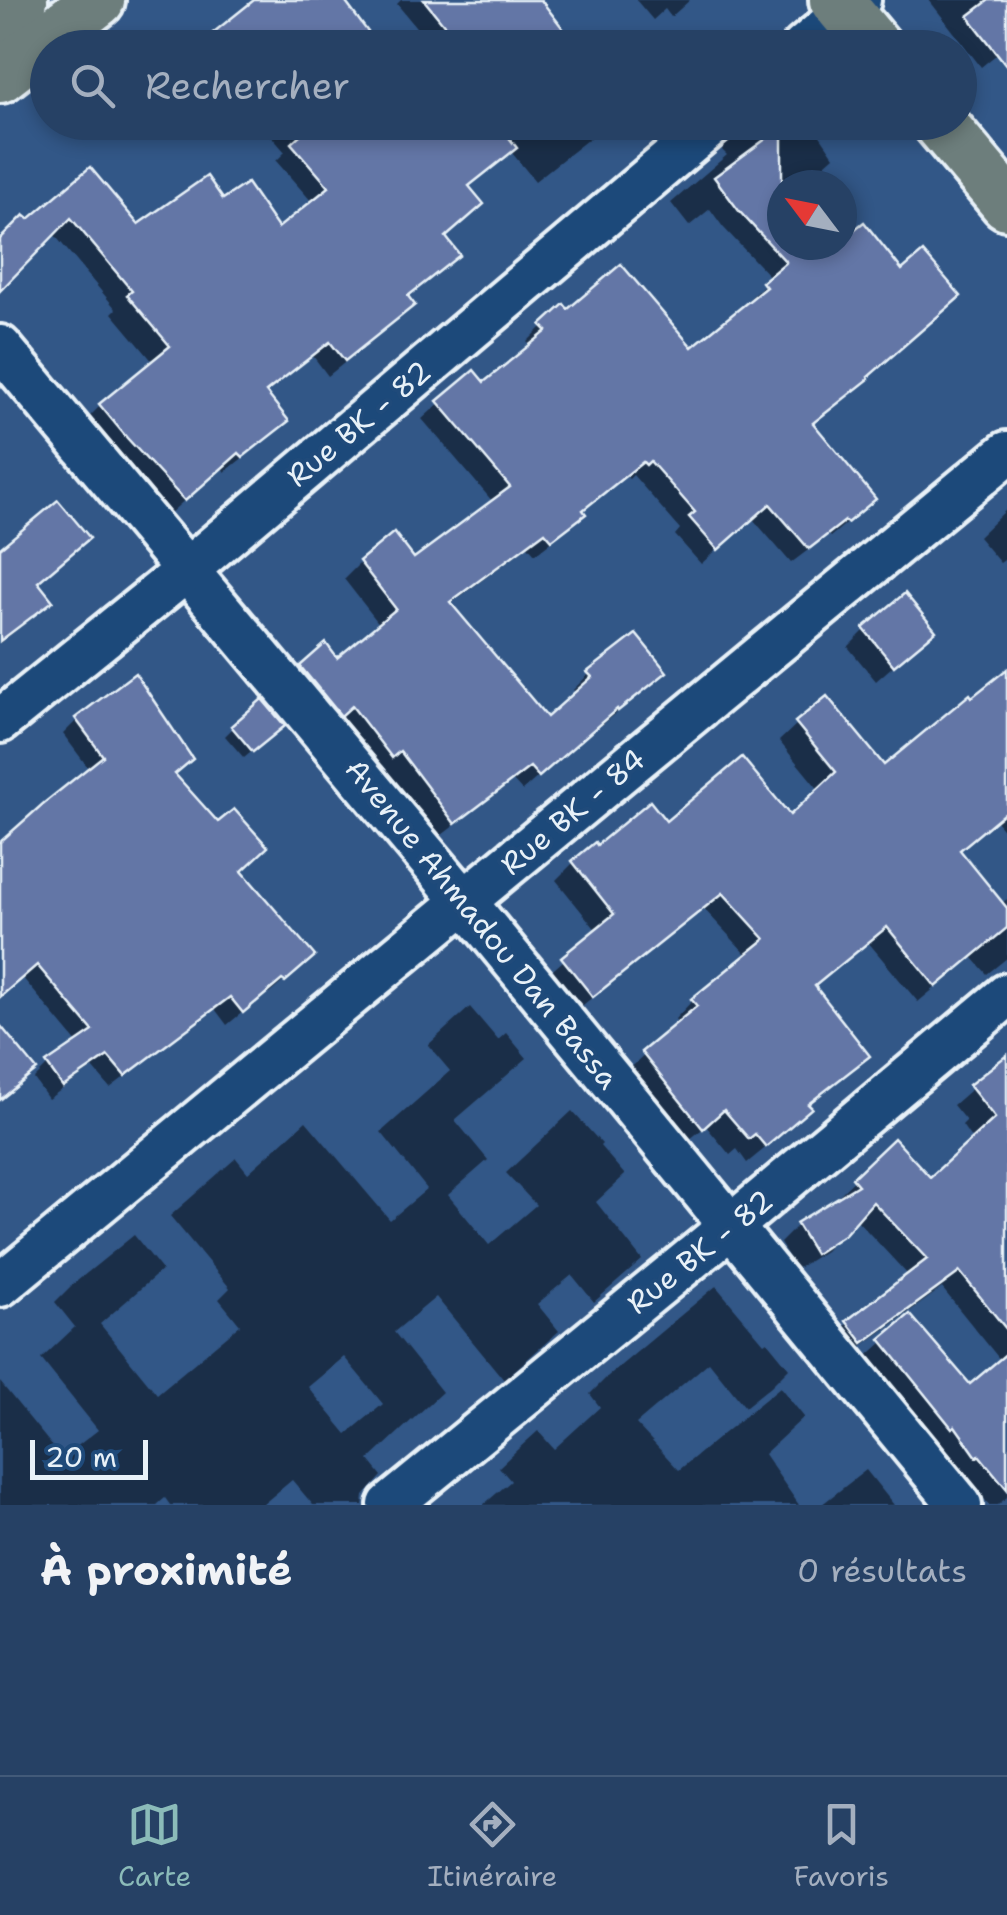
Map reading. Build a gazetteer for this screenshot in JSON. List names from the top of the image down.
{
  "streets": {
    "street": ["Rue BK - 82", "Rue BK - 84", "Avenue Ahmadou Dan Bassa"]
  },
  "crossings": [
    ["Rue BK - 82", "Avenue Ahmadou Dan Bassa"],
    ["Rue BK - 84", "Avenue Ahmadou Dan Bassa"]
  ],
  "scale_bar": "20 m",
  "north": "top left",
  "page": {
    "search": "Rechercher",
    "scale": "20 m",
    "heading": ["À proximité", "0 résultats"],
    "nav": ["Carte", "Itinéraire", "Favoris"]
  }
}
